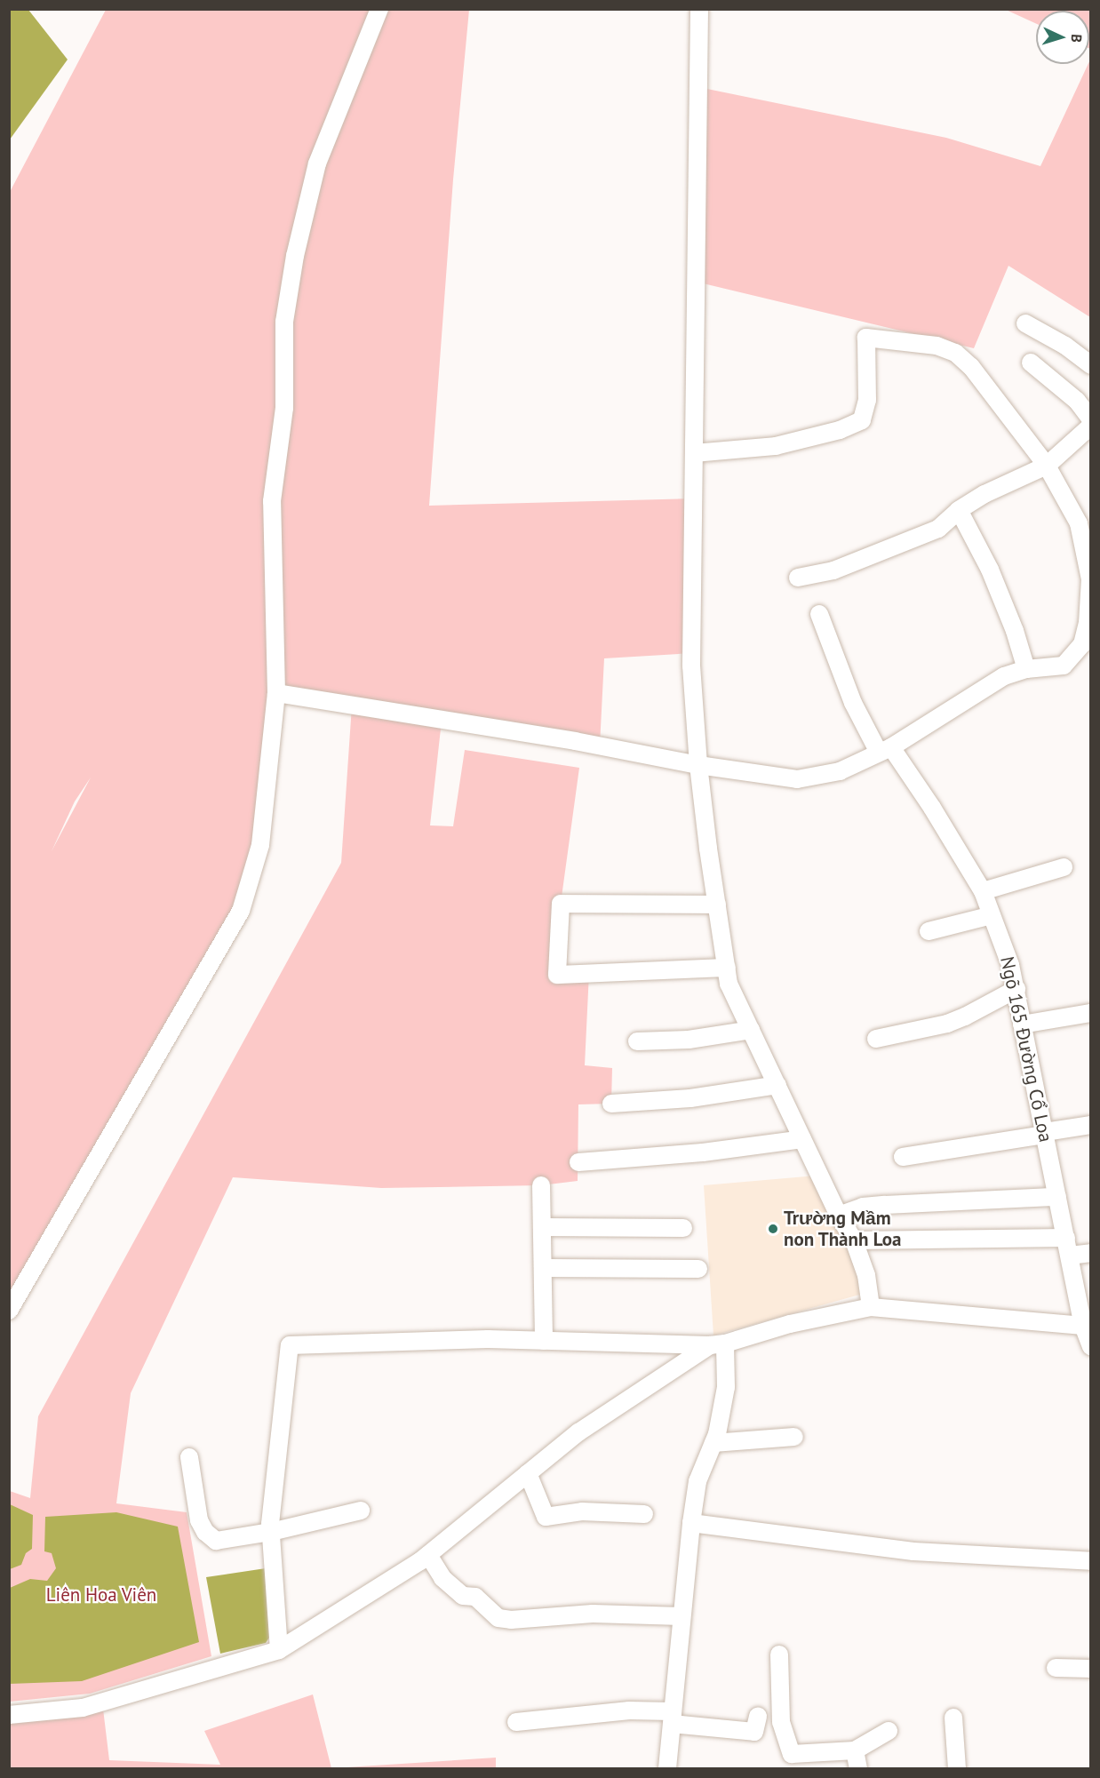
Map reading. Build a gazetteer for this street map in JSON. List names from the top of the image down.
{
  "streets": {
    "street": ["Ngõ 165 Đường Cổ Loa"]
  },
  "parks": ["Liên Hoa Viên"],
  "places": ["Trường Mầm non Thành Loa"],
  "north": "right"
}
